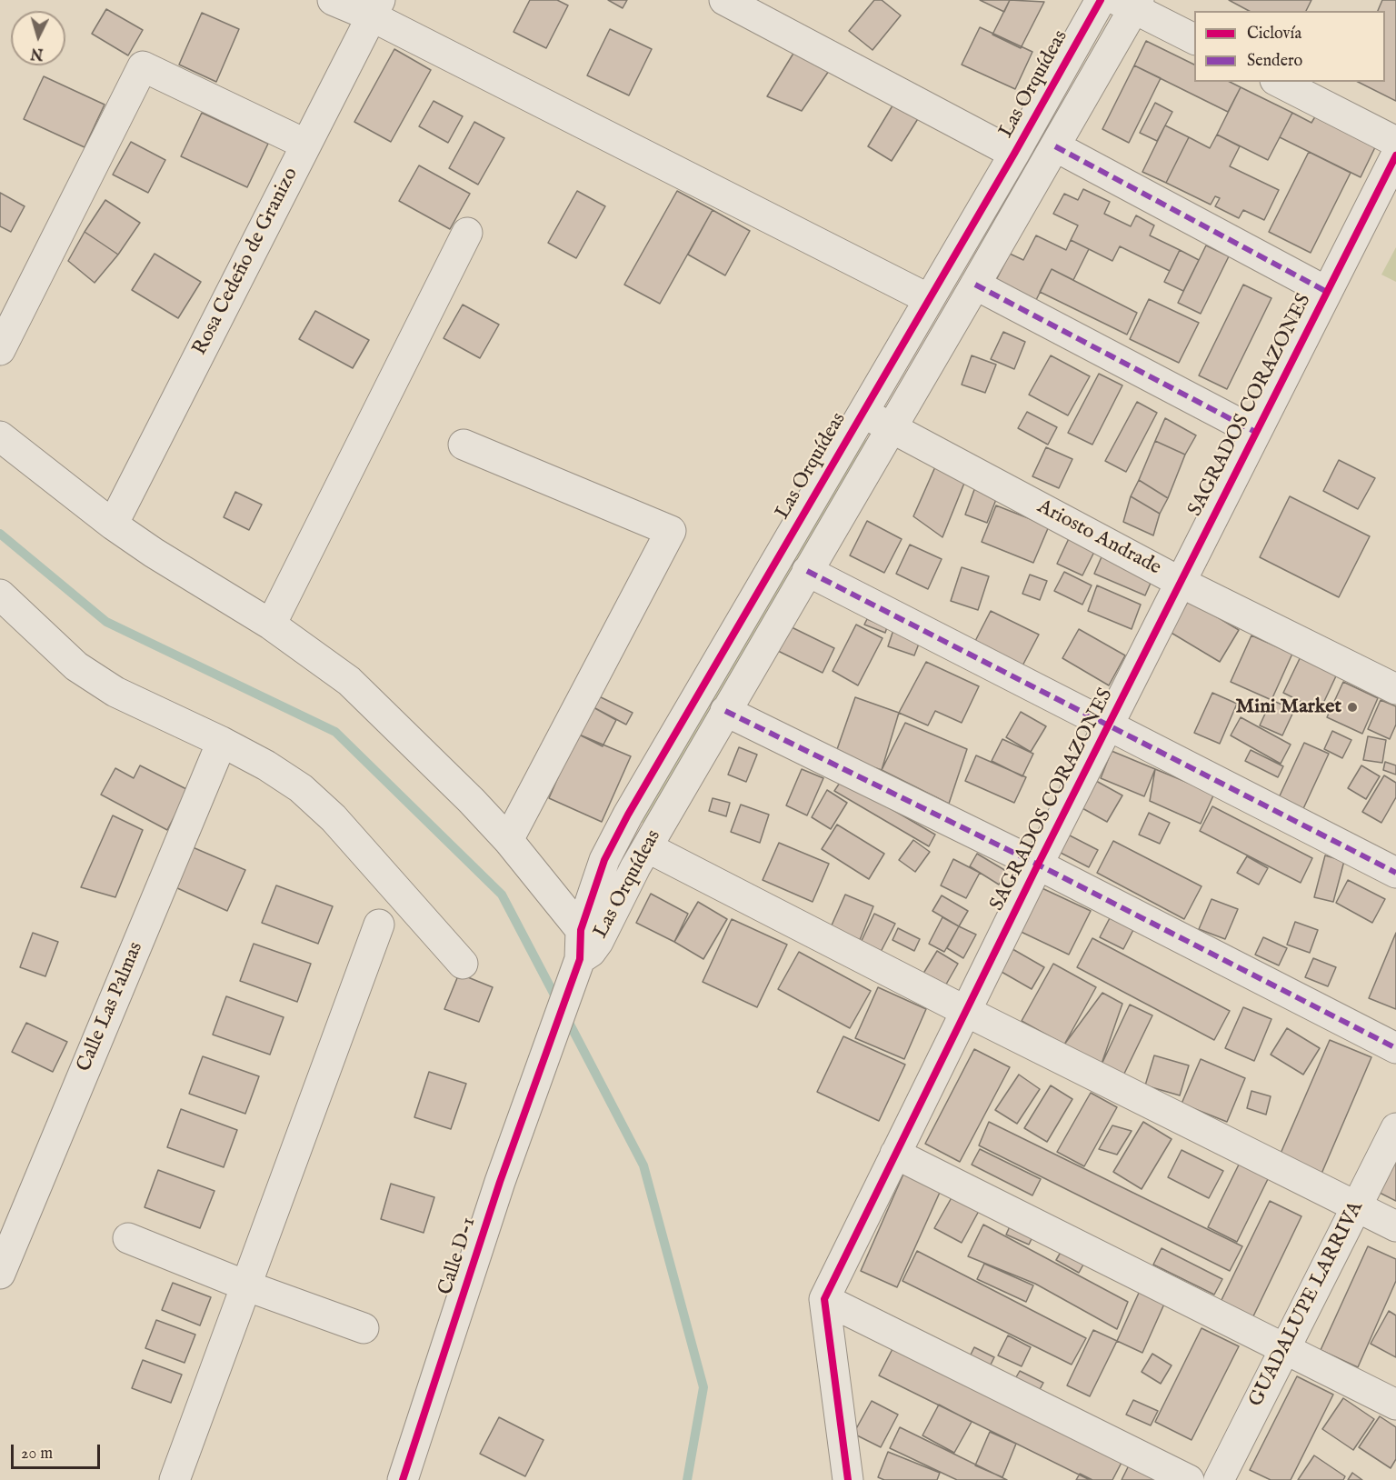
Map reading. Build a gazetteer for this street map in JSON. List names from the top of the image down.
{
  "streets": {
    "street": [
      "Las Orquídeas",
      "Rosa Cedeño de Granizo",
      "SAGRADOS CORAZONES",
      "Ariosto Andrade",
      "Calle Las Palmas",
      "Calle D-1",
      "GUADALUPE LARRIVA"
    ]
  },
  "crossings": [
    ["Las Orquídeas", "Ariosto Andrade"],
    ["Las Orquídeas", "Calle D-1"],
    ["SAGRADOS CORAZONES", "Ariosto Andrade"]
  ],
  "places": ["Mini Market"],
  "legend": ["Ciclovía", "Sendero"],
  "scale_bar": "20 m",
  "north": "bottom"
}
